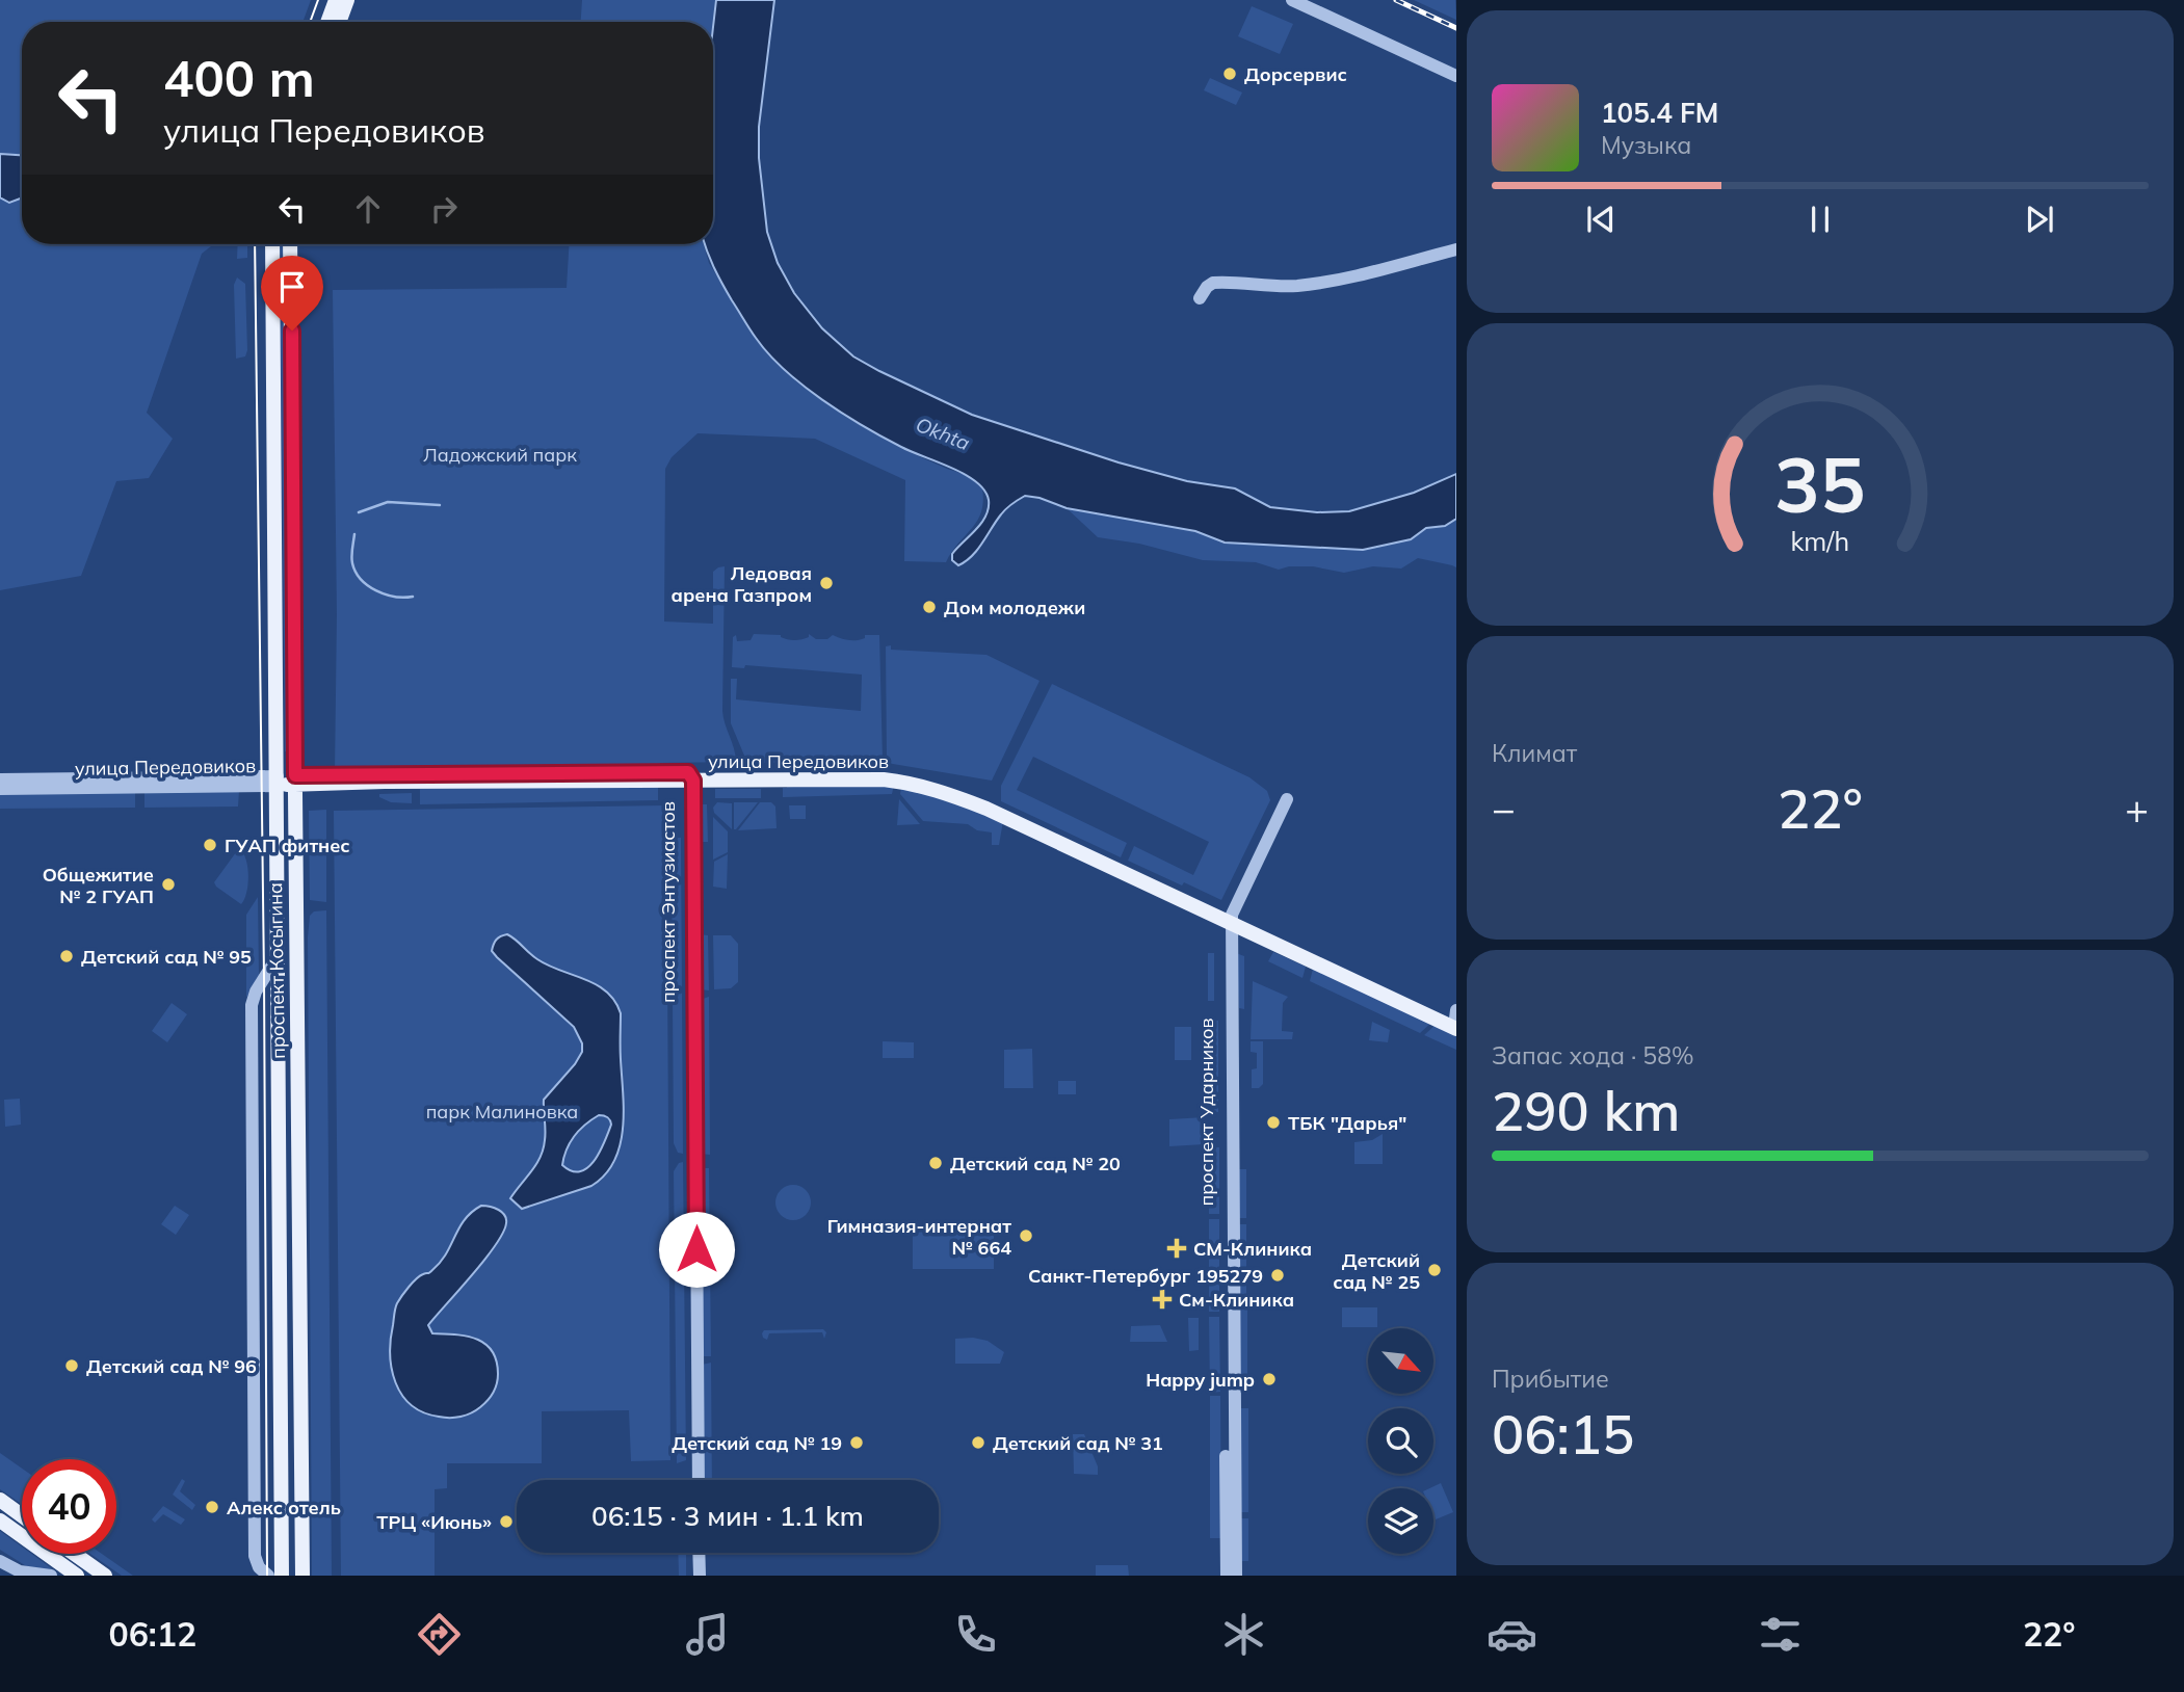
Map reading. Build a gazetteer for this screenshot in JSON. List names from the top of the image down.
{
  "streets": {
    "main road": ["улица Передовиков", "проспект Косыгина"],
    "street": ["проспект Энтузиастов", "проспект Ударников"]
  },
  "crossings": [
    ["улица Передовиков", "проспект Энтузиастов"],
    ["улица Передовиков", "проспект Косыгина"],
    ["улица Передовиков", "проспект Ударников"]
  ],
  "water": ["Okhta"],
  "parks": ["Ладожский парк", "парк Малиновка"],
  "places": {
    "other": [
      "Дорсервис",
      "Ледовая арена Газпром",
      "Дом молодежи",
      "ГУАП фитнес",
      "Общежитие № 2 ГУАП",
      "Детский сад № 95",
      "ТБК \"Дарья\"",
      "Детский сад № 20",
      "Гимназия-интернат № 664",
      "Детский сад № 25",
      "Санкт-Петербург 195279",
      "Детский сад № 96",
      "Happy jump",
      "Детский сад № 19",
      "Детский сад № 31",
      "Алекс отель",
      "ТРЦ «Июнь»"
    ],
    "health": ["СМ-Клиника", "См-Клиника"]
  },
  "north": "bottom right",
  "page": {
    "turn": ["400 m", "улица Передовиков"],
    "song": ["105.4 FM", "Музыка"],
    "tile": [
      "Климат",
      ["Запас хода · 58%", "290 km"],
      ["Прибытие", "06:15"]
    ],
    "heat": ["−", "22°", "+"],
    "limit": "40",
    "trip": "06:15 · 3 мин · 1.1 km",
    "tabs": ["06:12", "22°"],
    "gauge": ["35", "km/h"]
  }
}
